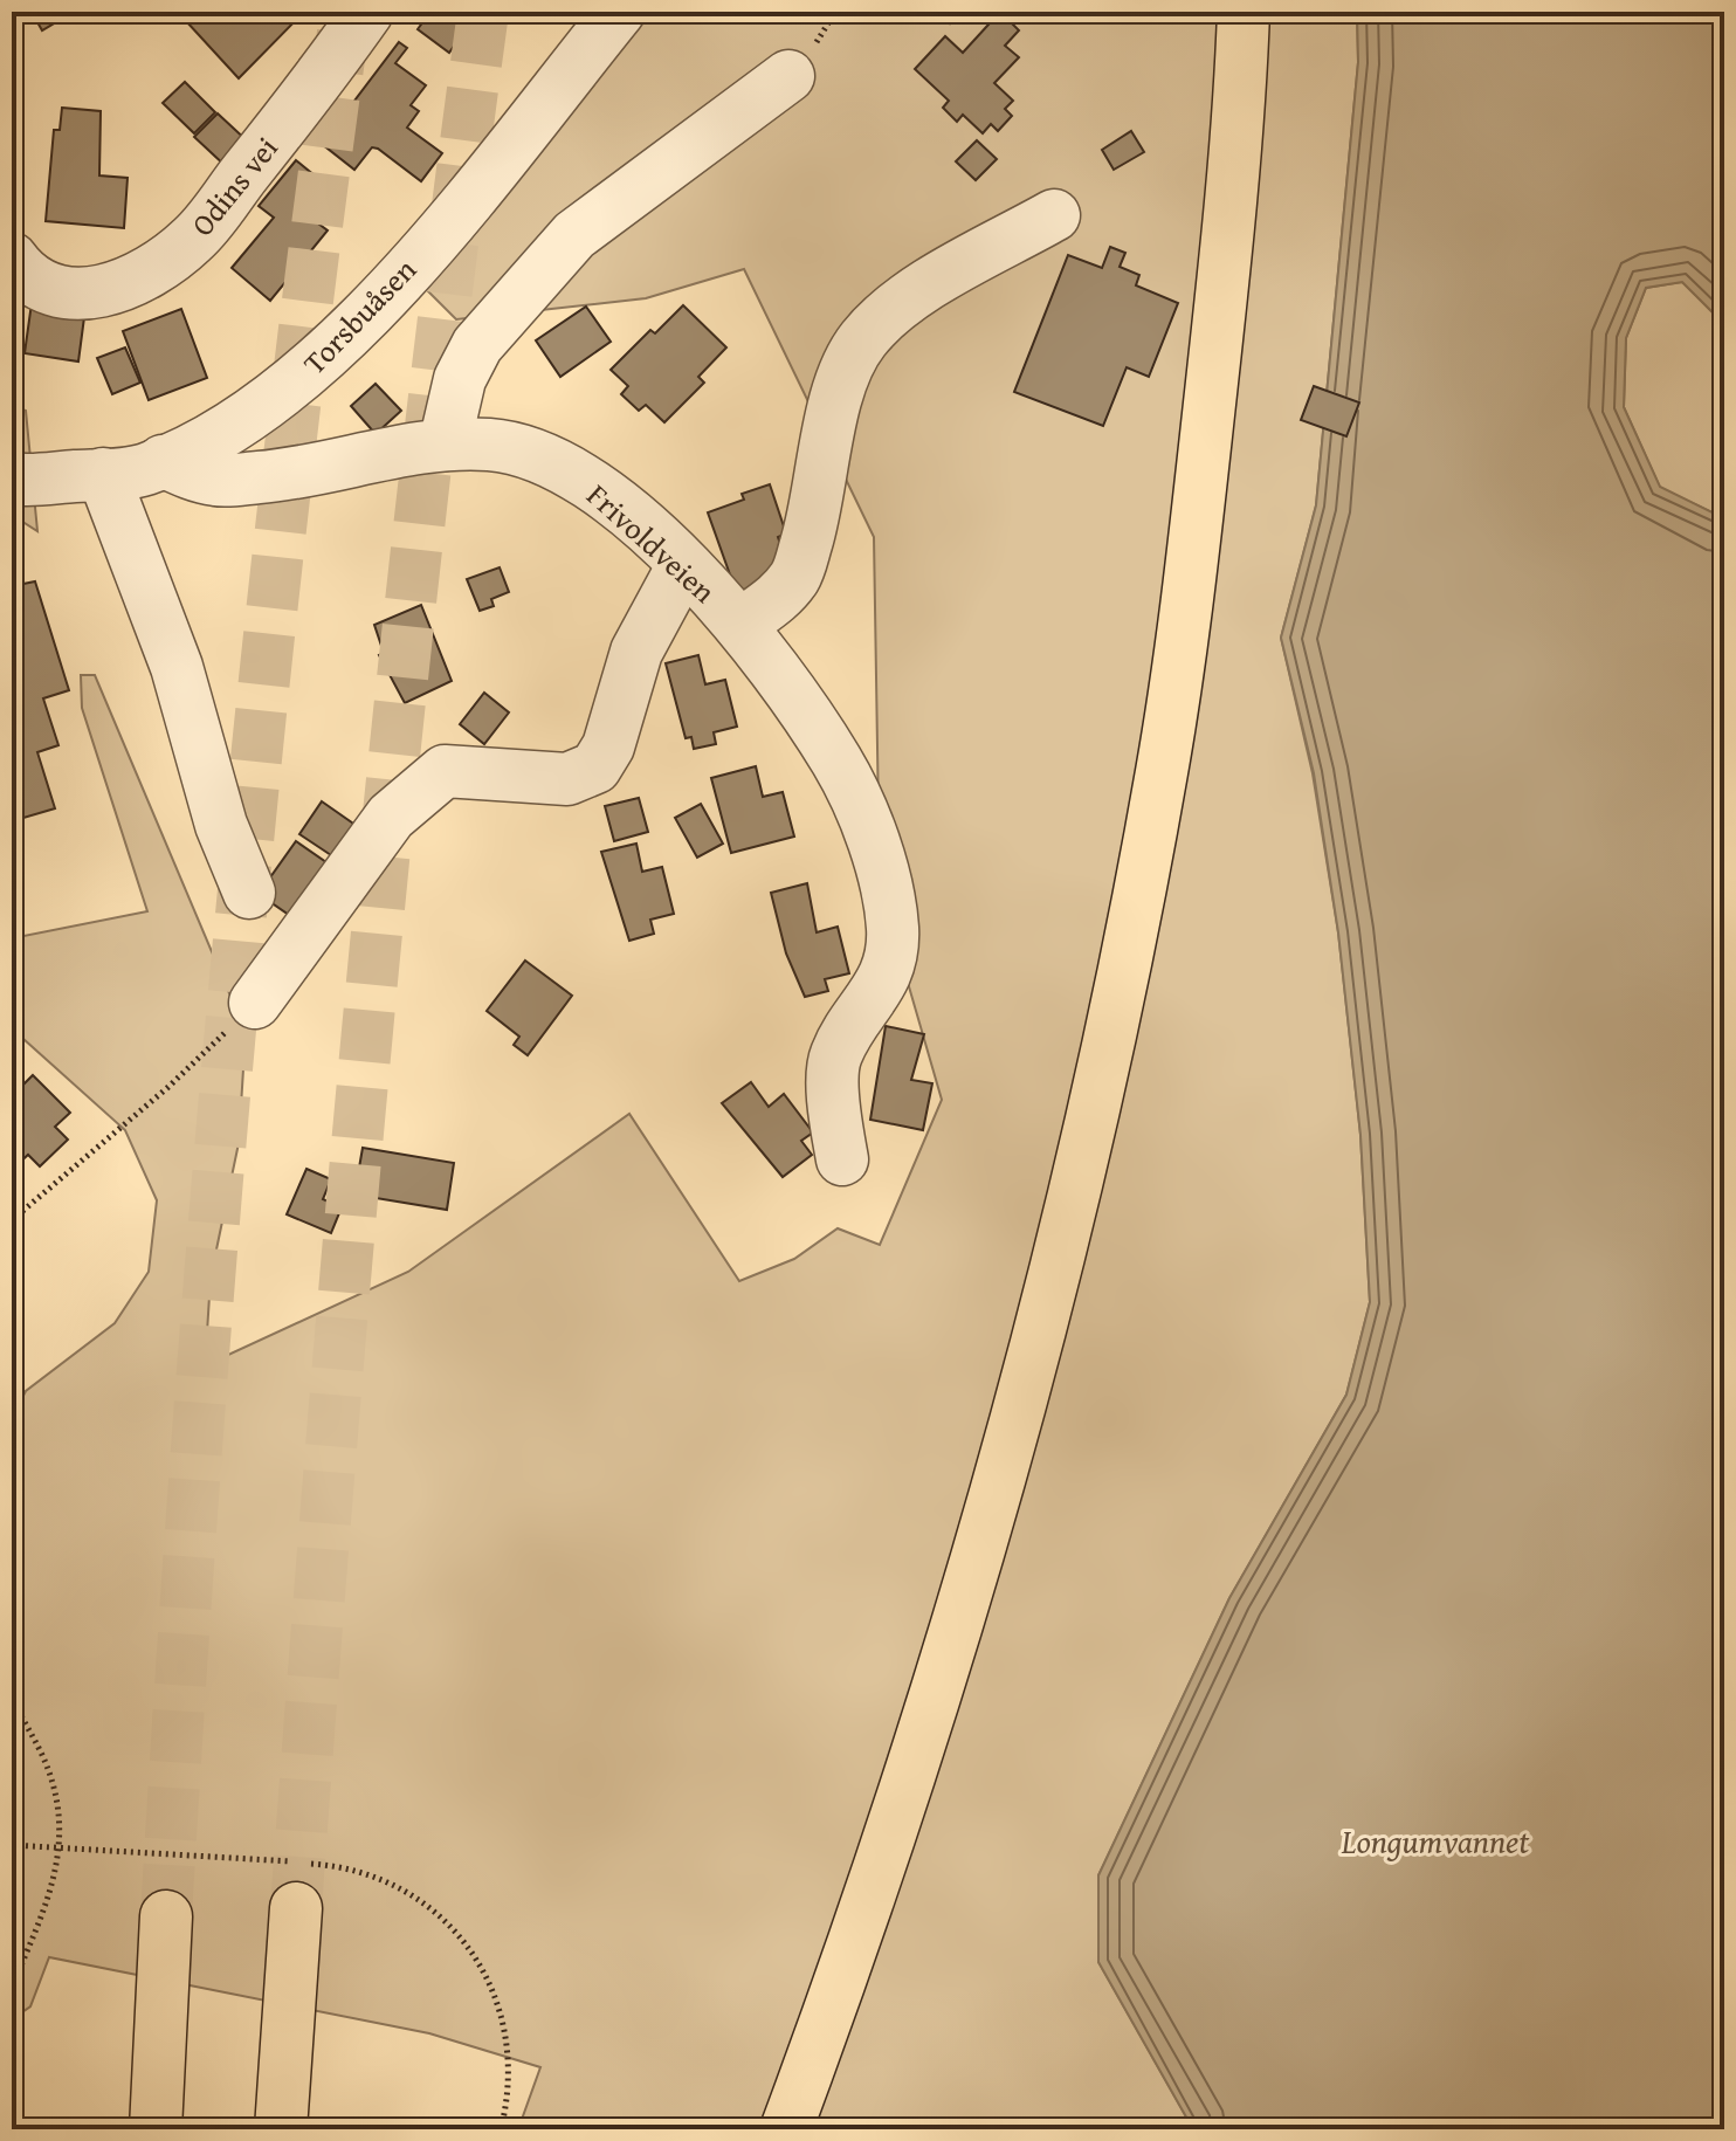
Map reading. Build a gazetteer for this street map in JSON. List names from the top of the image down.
{
  "streets": {
    "street": ["Odins vei", "Torsbuåsen", "Frivoldveien"]
  },
  "crossings": [
    ["Torsbuåsen", "Frivoldveien"]
  ],
  "water": ["Longumvannet"]
}
